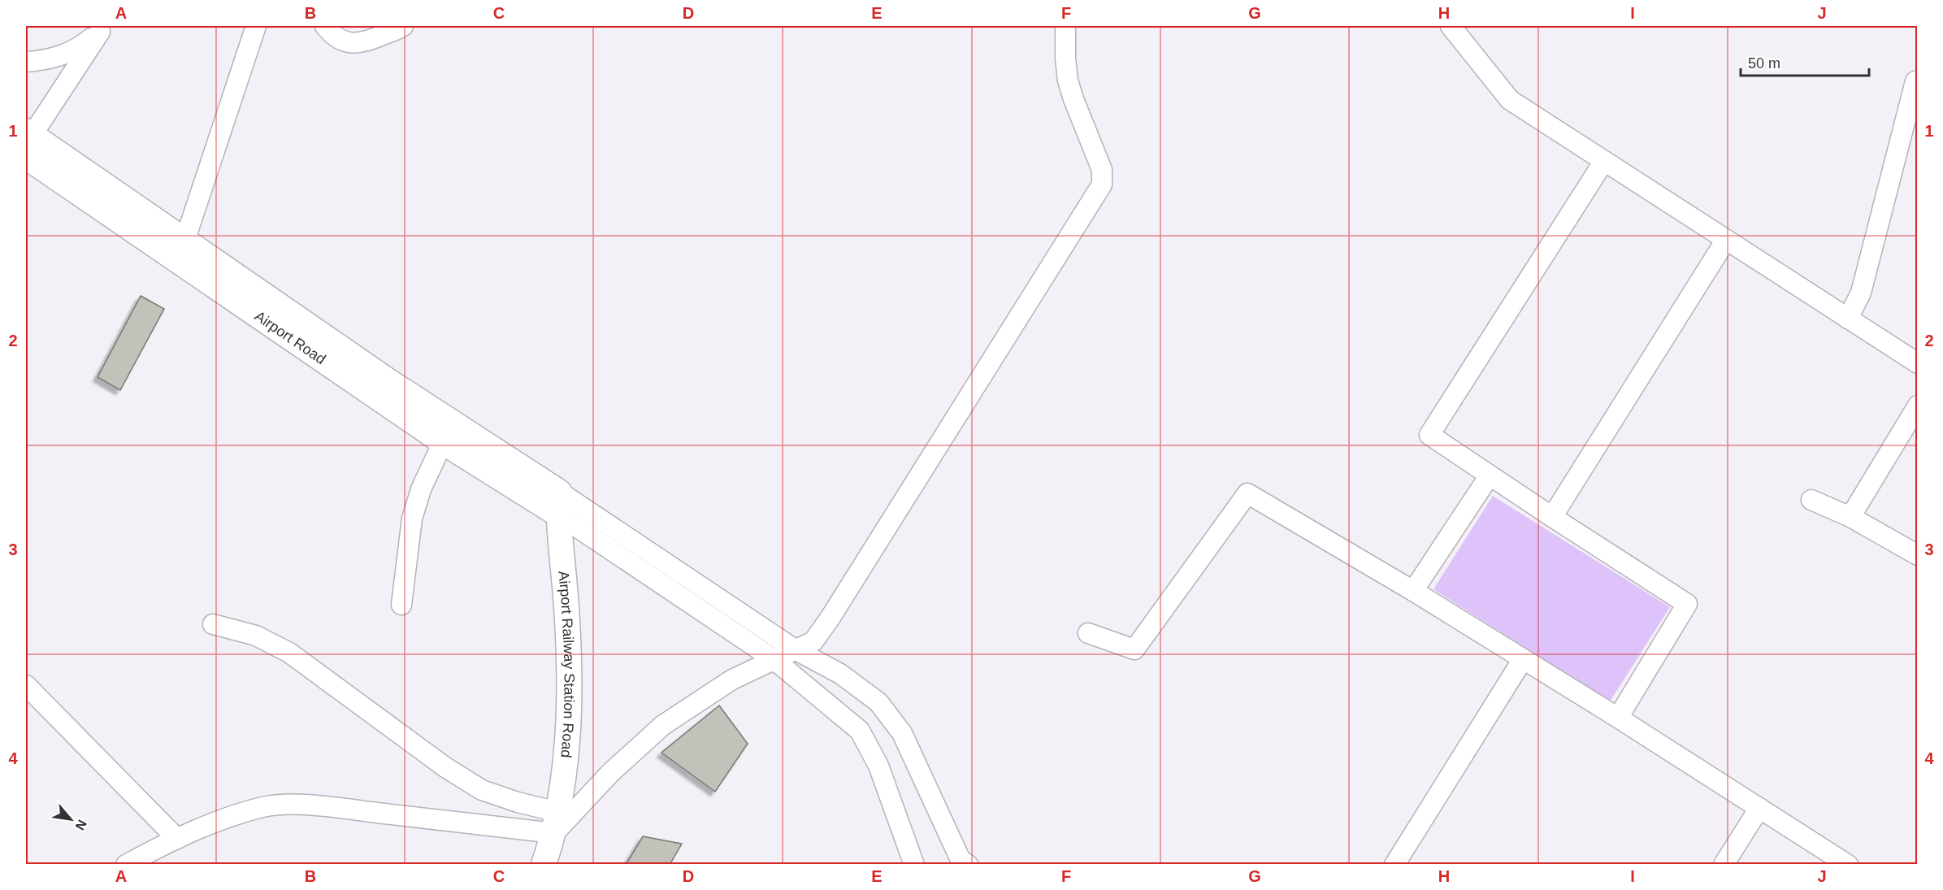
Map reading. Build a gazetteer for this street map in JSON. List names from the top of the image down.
{
  "streets": {
    "main road": ["Airport Road", "Airport Railway Station Road"]
  },
  "crossings": [
    ["Airport Road", "Airport Railway Station Road"]
  ],
  "scale_bar": "50 m",
  "north": "bottom right",
  "grid": {
    "columns": [
      "A",
      "B",
      "C",
      "D",
      "E",
      "F",
      "G",
      "H",
      "I",
      "J"
    ],
    "rows": [
      "1",
      "2",
      "3",
      "4"
    ]
  }
}
